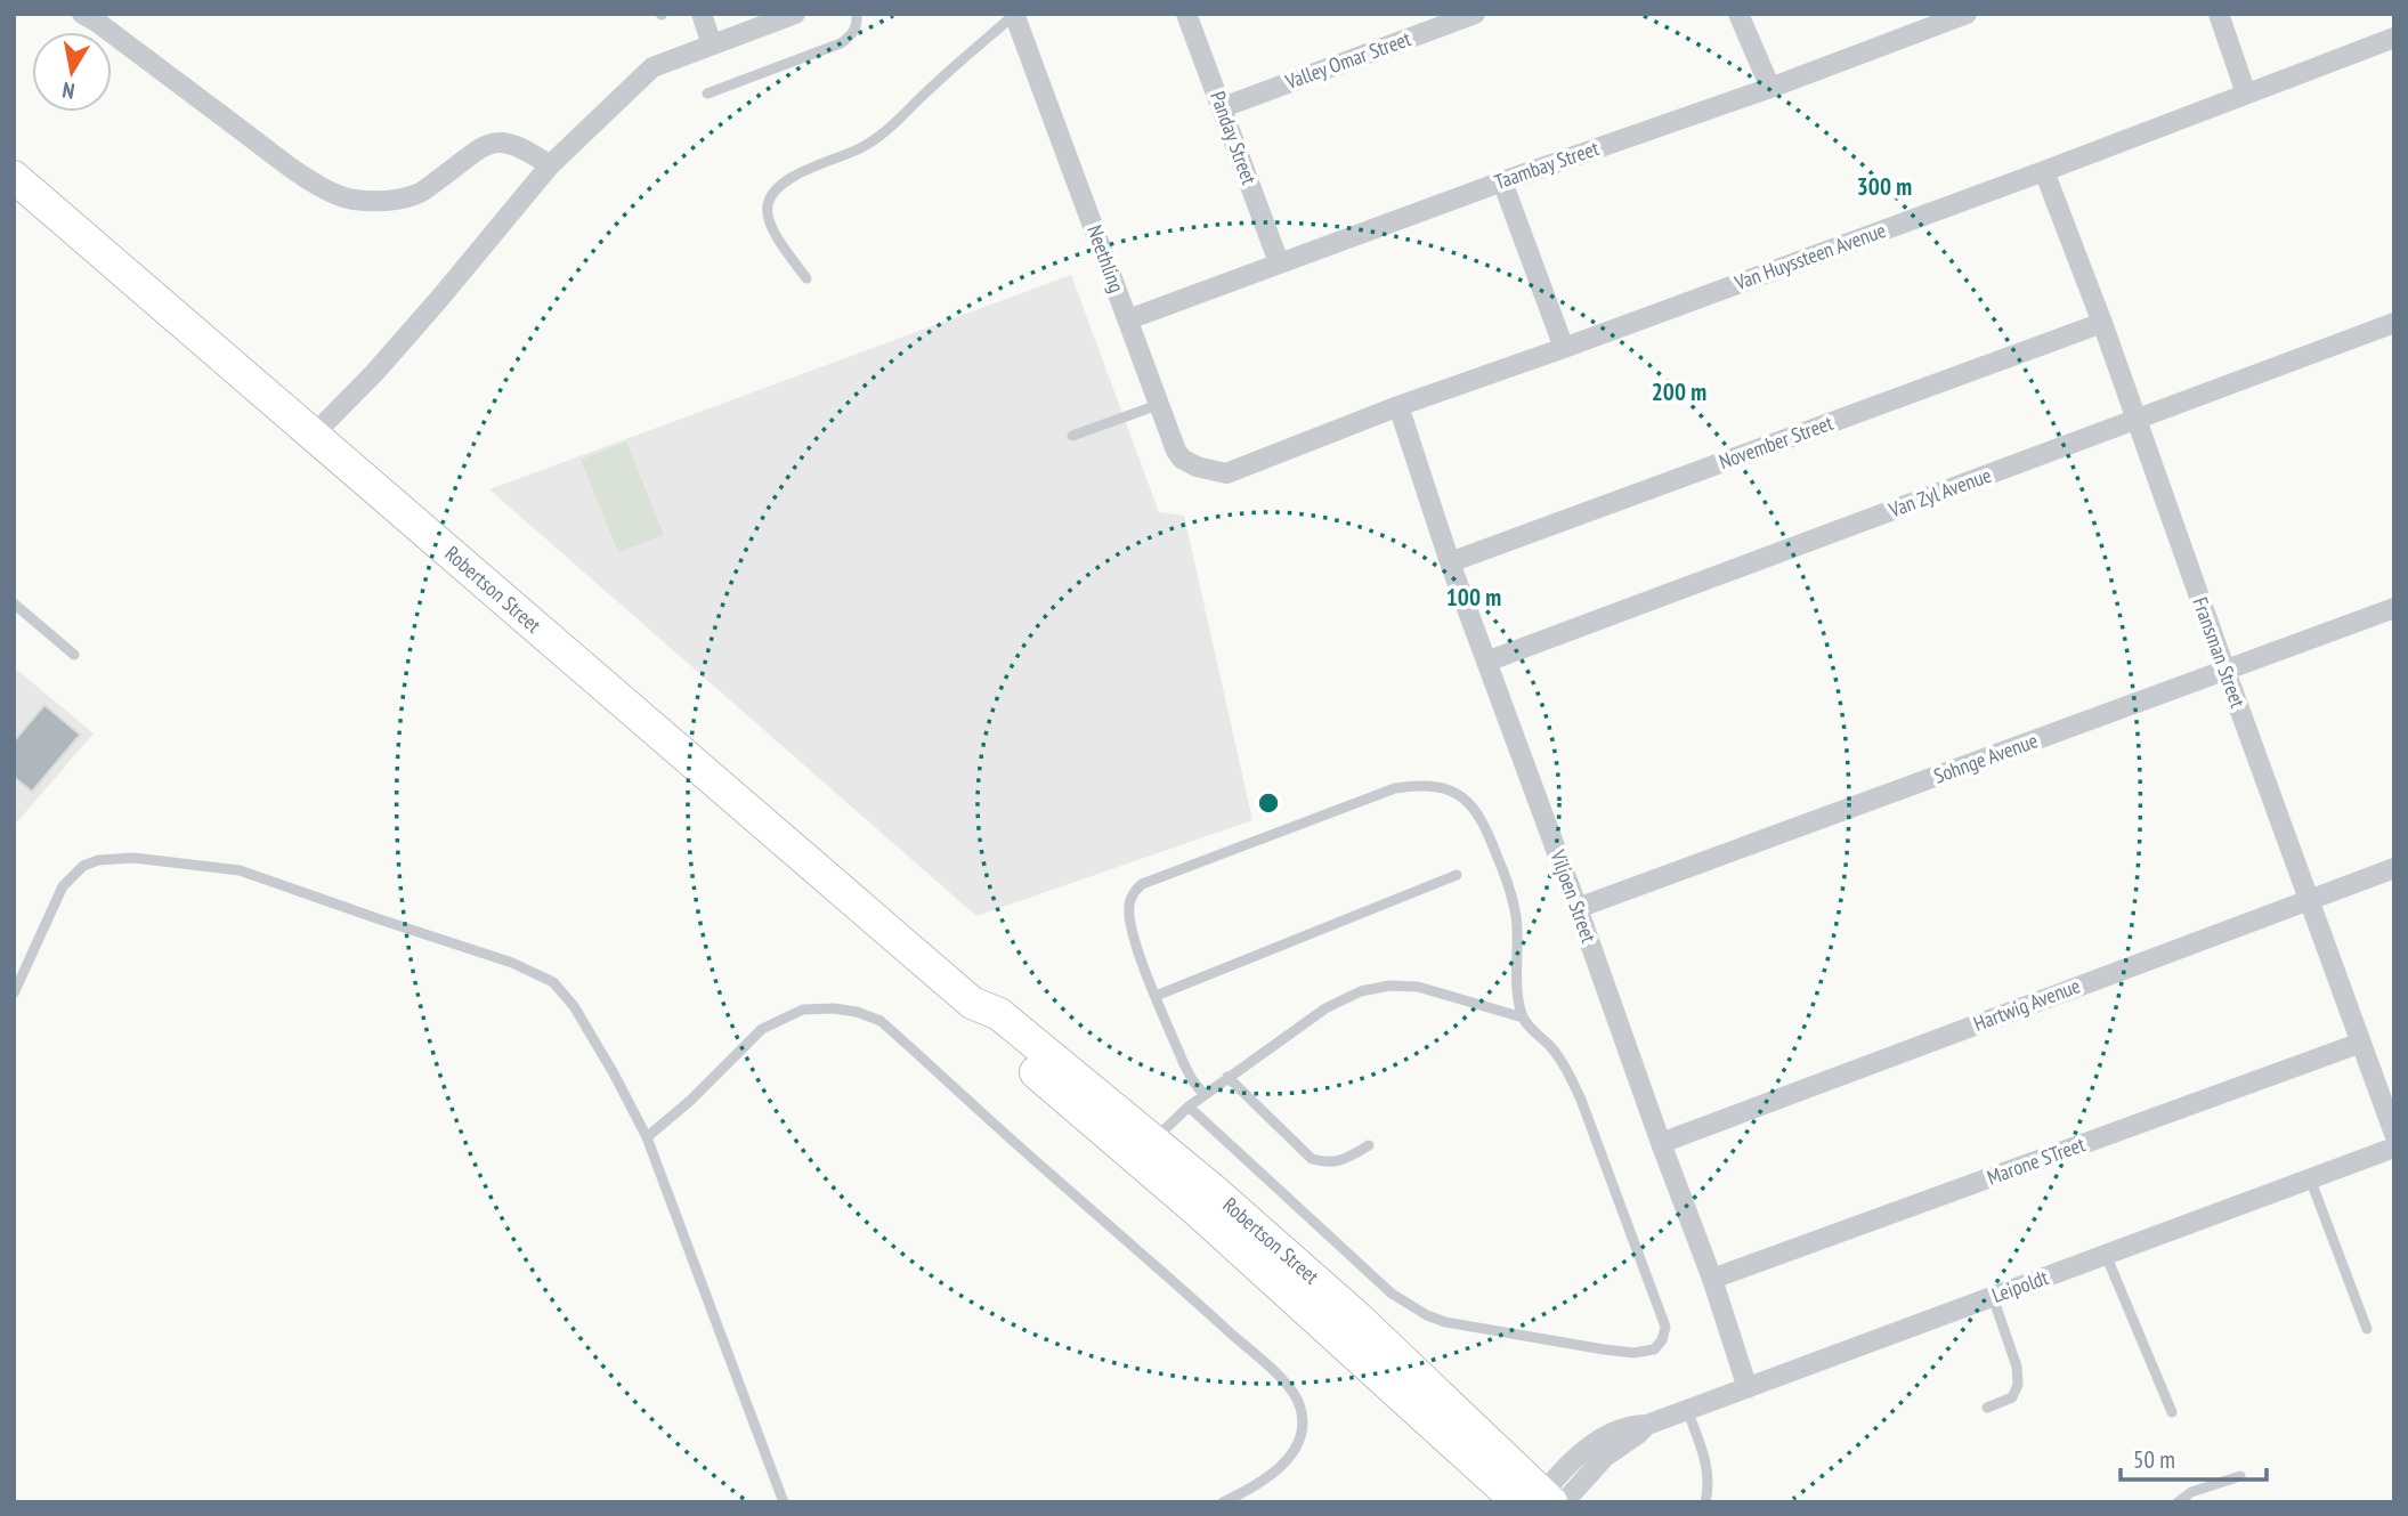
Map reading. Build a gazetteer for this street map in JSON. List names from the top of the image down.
{
  "streets": {
    "main road": ["Robertson Street"],
    "street": [
      "Valley Omar Street",
      "Panday Street",
      "Taambay Street",
      "Van Huyssteen Avenue",
      "Neethling",
      "November Street",
      "Van Zyl Avenue",
      "Fransman Street",
      "Sohnge Avenue",
      "Viljoen Street",
      "Hartwig Avenue",
      "Marone STreet",
      "Leipoldt"
    ]
  },
  "crossings": [
    ["Valley Omar Street", "Panday Street"],
    ["Panday Street", "Taambay Street"],
    ["Taambay Street", "Neethling"],
    ["Van Huyssteen Avenue", "Neethling"],
    ["Van Huyssteen Avenue", "Fransman Street"],
    ["Van Huyssteen Avenue", "Viljoen Street"],
    ["November Street", "Fransman Street"],
    ["November Street", "Viljoen Street"],
    ["Van Zyl Avenue", "Fransman Street"],
    ["Van Zyl Avenue", "Viljoen Street"],
    ["Robertson Street", "Leipoldt"],
    ["Fransman Street", "Sohnge Avenue"],
    ["Fransman Street", "Hartwig Avenue"],
    ["Fransman Street", "Marone STreet"],
    ["Sohnge Avenue", "Viljoen Street"],
    ["Viljoen Street", "Hartwig Avenue"],
    ["Viljoen Street", "Marone STreet"],
    ["Viljoen Street", "Leipoldt"]
  ],
  "scale_bar": "50 m",
  "north": "bottom",
  "rings": ["300 m", "200 m", "100 m"]
}
